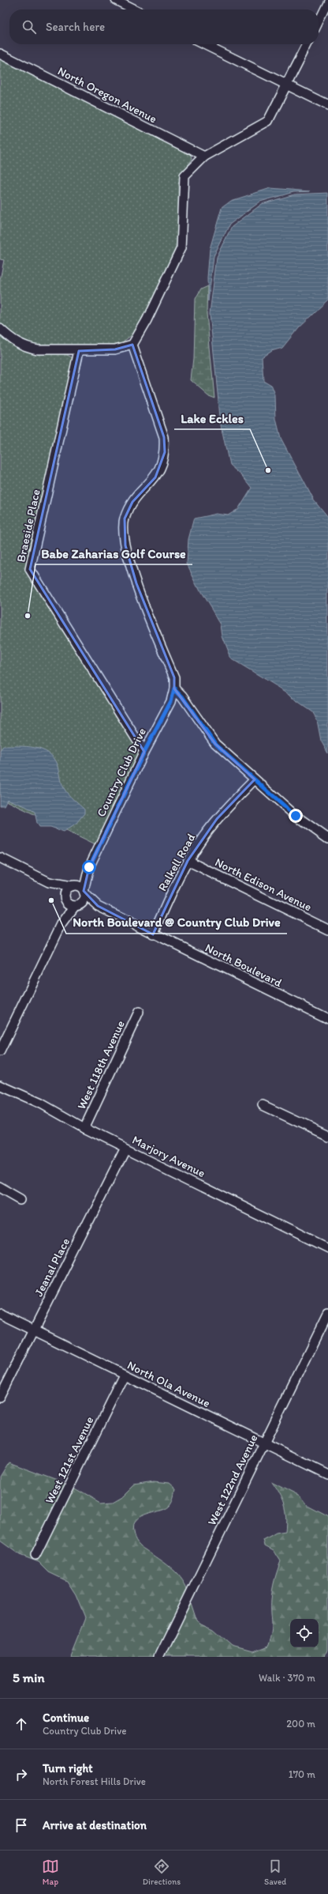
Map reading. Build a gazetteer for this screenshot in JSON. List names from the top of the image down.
{
  "streets": {
    "street": [
      "North Oregon Avenue",
      "Braeside Place",
      "Country Club Drive",
      "Ralkell Road",
      "North Edison Avenue",
      "North Boulevard",
      "West 118th Avenue",
      "Marjory Avenue",
      "Jeanal Place",
      "North Ola Avenue",
      "West 121st Avenue",
      "West 122nd Avenue"
    ]
  },
  "crossings": [
    ["Braeside Place", "Country Club Drive"],
    ["Country Club Drive", "North Boulevard"],
    ["Ralkell Road", "North Edison Avenue"],
    ["Ralkell Road", "North Boulevard"],
    ["West 118th Avenue", "Marjory Avenue"],
    ["Marjory Avenue", "Jeanal Place"],
    ["Jeanal Place", "North Ola Avenue"],
    ["North Ola Avenue", "West 121st Avenue"],
    ["North Ola Avenue", "West 122nd Avenue"]
  ],
  "places": ["Lake Eckles", "Babe Zaharias Golf Course", "North Boulevard @ Country Club Drive"],
  "page": {
    "search": "Search here",
    "heading": ["5 min", "Walk · 370 m"],
    "list": [
      ["Continue", "Country Club Drive", "200 m"],
      ["Turn right", "North Forest Hills Drive", "170 m"],
      "Arrive at destination"
    ],
    "nav": ["Map", "Directions", "Saved"]
  }
}
